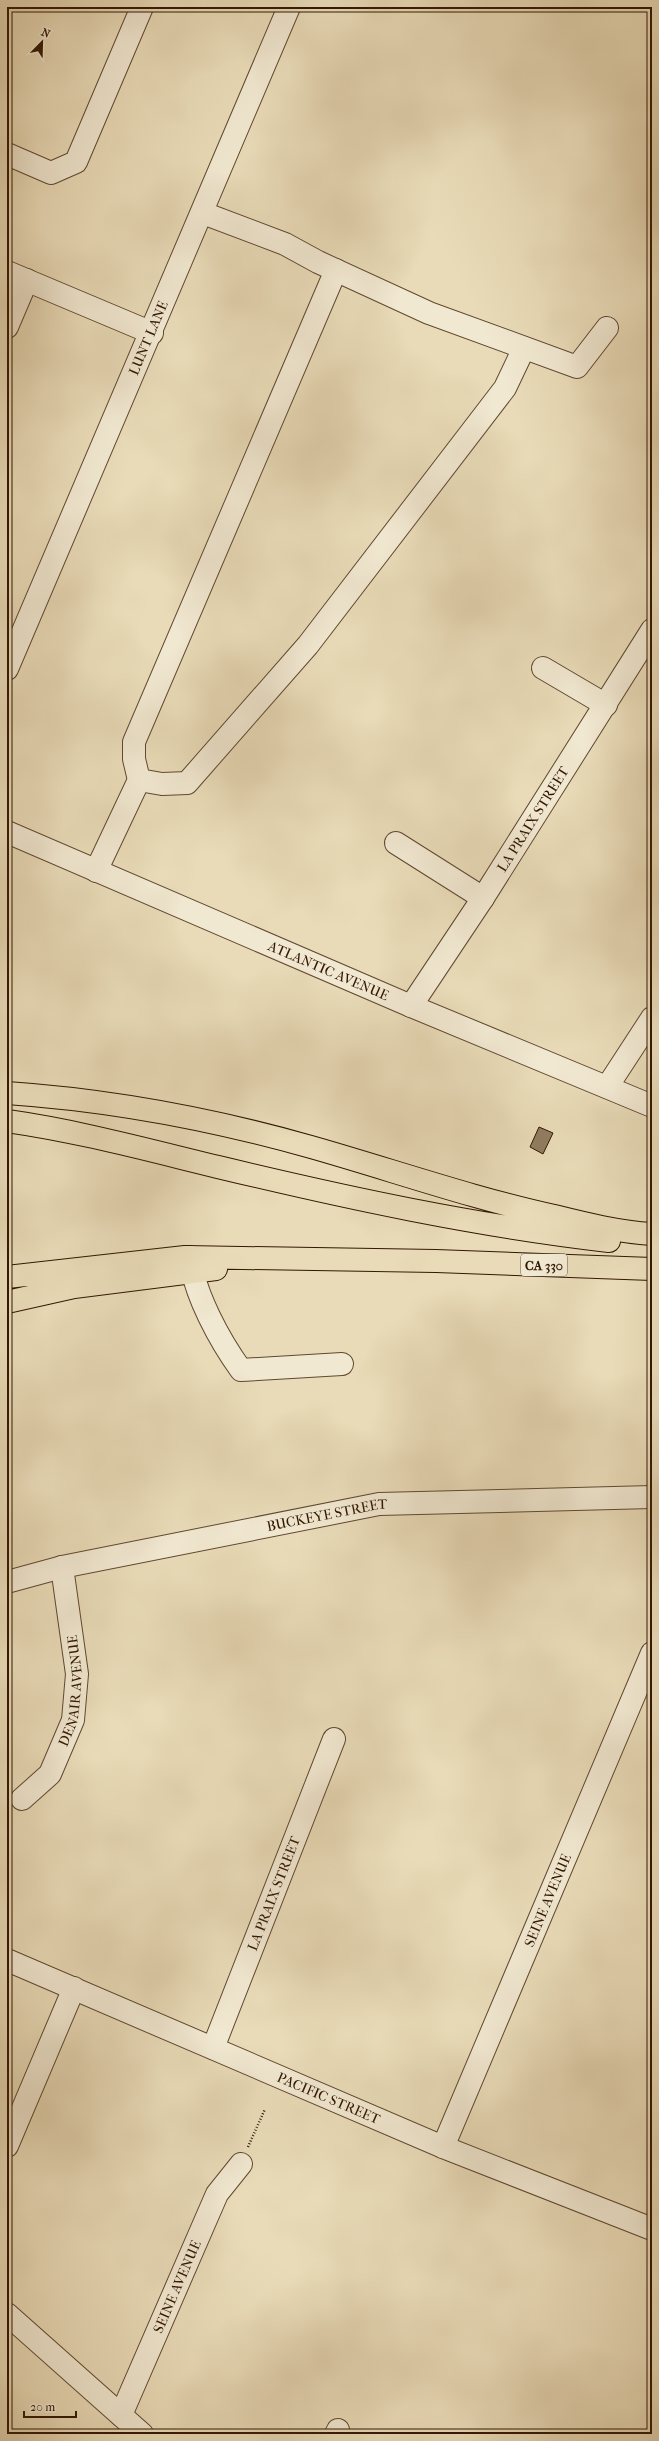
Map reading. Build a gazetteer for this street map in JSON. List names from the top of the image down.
{
  "streets": {
    "highway": ["CA 330"],
    "street": [
      "LUNT LANE",
      "LA PRAIX STREET",
      "ATLANTIC AVENUE",
      "BUCKEYE STREET",
      "DENAIR AVENUE",
      "SEINE AVENUE",
      "PACIFIC STREET"
    ]
  },
  "crossings": [
    ["LA PRAIX STREET", "ATLANTIC AVENUE"],
    ["LA PRAIX STREET", "PACIFIC STREET"],
    ["BUCKEYE STREET", "DENAIR AVENUE"],
    ["SEINE AVENUE", "PACIFIC STREET"]
  ],
  "scale_bar": "20 m",
  "north": "top right"
}
